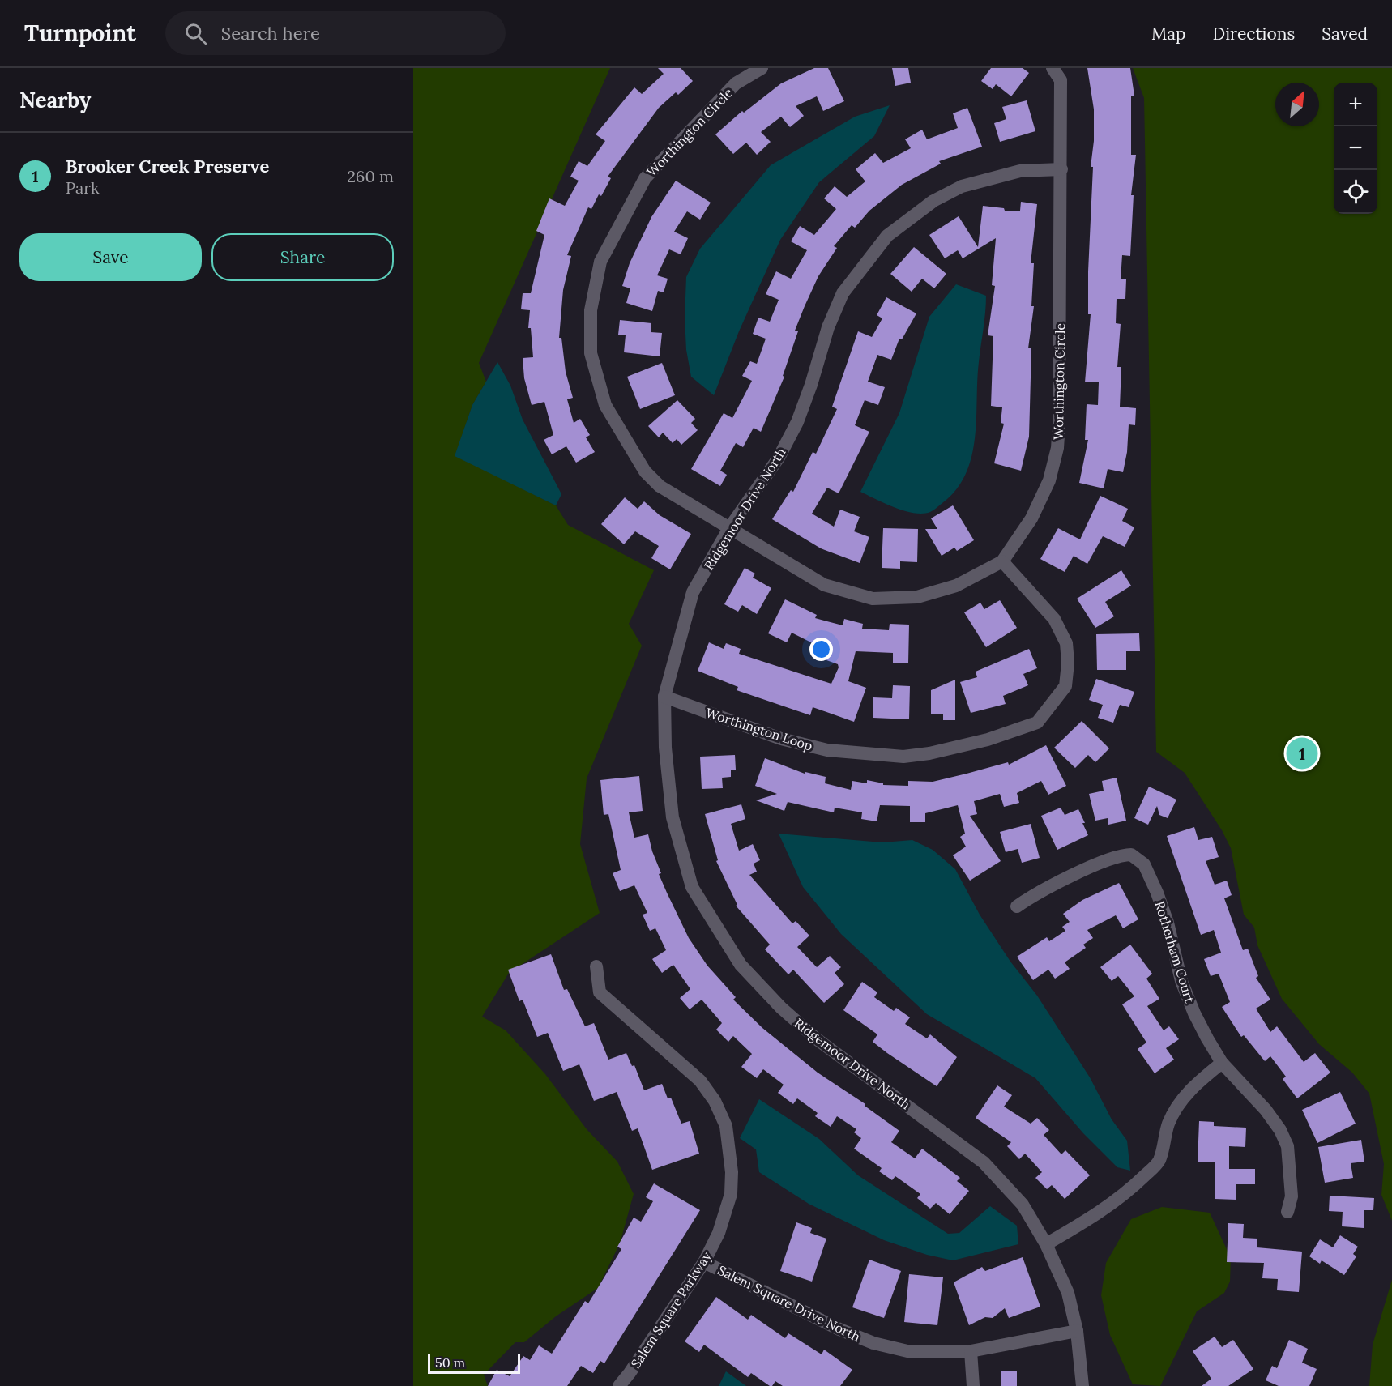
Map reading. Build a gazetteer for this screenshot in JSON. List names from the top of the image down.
{
  "streets": {
    "street": [
      "Worthington Circle",
      "Ridgemoor Drive North",
      "Worthington Loop",
      "Rotherham Court",
      "Salem Square Drive North",
      "Salem Square Parkway"
    ]
  },
  "crossings": [
    ["Worthington Circle", "Ridgemoor Drive North"],
    ["Worthington Circle", "Worthington Loop"],
    ["Ridgemoor Drive North", "Worthington Loop"],
    ["Ridgemoor Drive North", "Salem Square Drive North"],
    ["Salem Square Drive North", "Salem Square Parkway"]
  ],
  "scale_bar": "50 m",
  "north": "top right",
  "page": {
    "header": "Turnpoint",
    "search": "Search here",
    "nav": ["Map", "Directions", "Saved"],
    "heading": "Nearby",
    "map_buttons": ["+", "−"],
    "list": [
      {
        "mark": "1",
        "name": "Brooker Creek Preserve",
        "note": "Park",
        "value": "260 m"
      }
    ],
    "buttons": ["Save", "Share"],
    "pins": "1",
    "scale": "50 m"
  }
}
